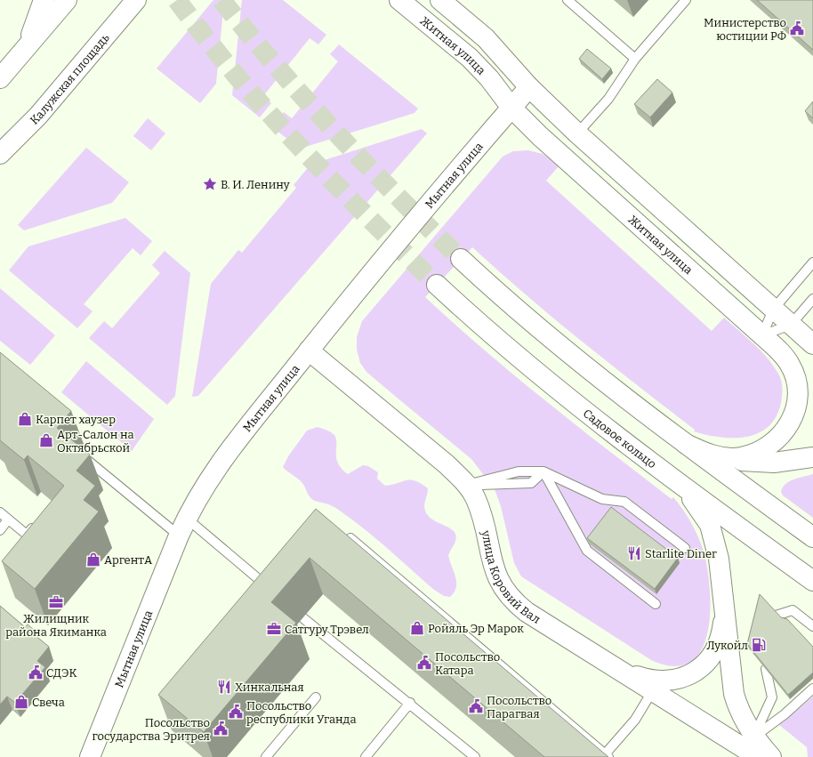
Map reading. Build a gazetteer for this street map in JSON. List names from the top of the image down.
{
  "streets": {
    "main road": [
      "Житная улица",
      "Калужская площадь",
      "Мытная улица",
      "Садовое кольцо",
      "улица Коровий Вал"
    ]
  },
  "crossings": [
    ["Житная улица", "Мытная улица"],
    ["Мытная улица", "улица Коровий Вал"]
  ],
  "places": {
    "public building": [
      "Министерство юстиции РФ",
      "Посольство Катара",
      "СДЭК",
      "Посольство Парагвая",
      "Посольство республики Уганда",
      "Посольство государства Эритрея"
    ],
    "place": ["В. И. Ленину"],
    "shop": [
      "Карпет хаузер",
      "Арт-Салон на Октябрьской",
      "АргентА",
      "Ройяль Эр Марок",
      "Свеча"
    ],
    "restaurant": ["Starlite Diner", "Хинкальная"],
    "office": ["Жилищник района Якиманка", "Сатгуру Трэвел"],
    "fuel station": ["Лукойл"]
  }
}
